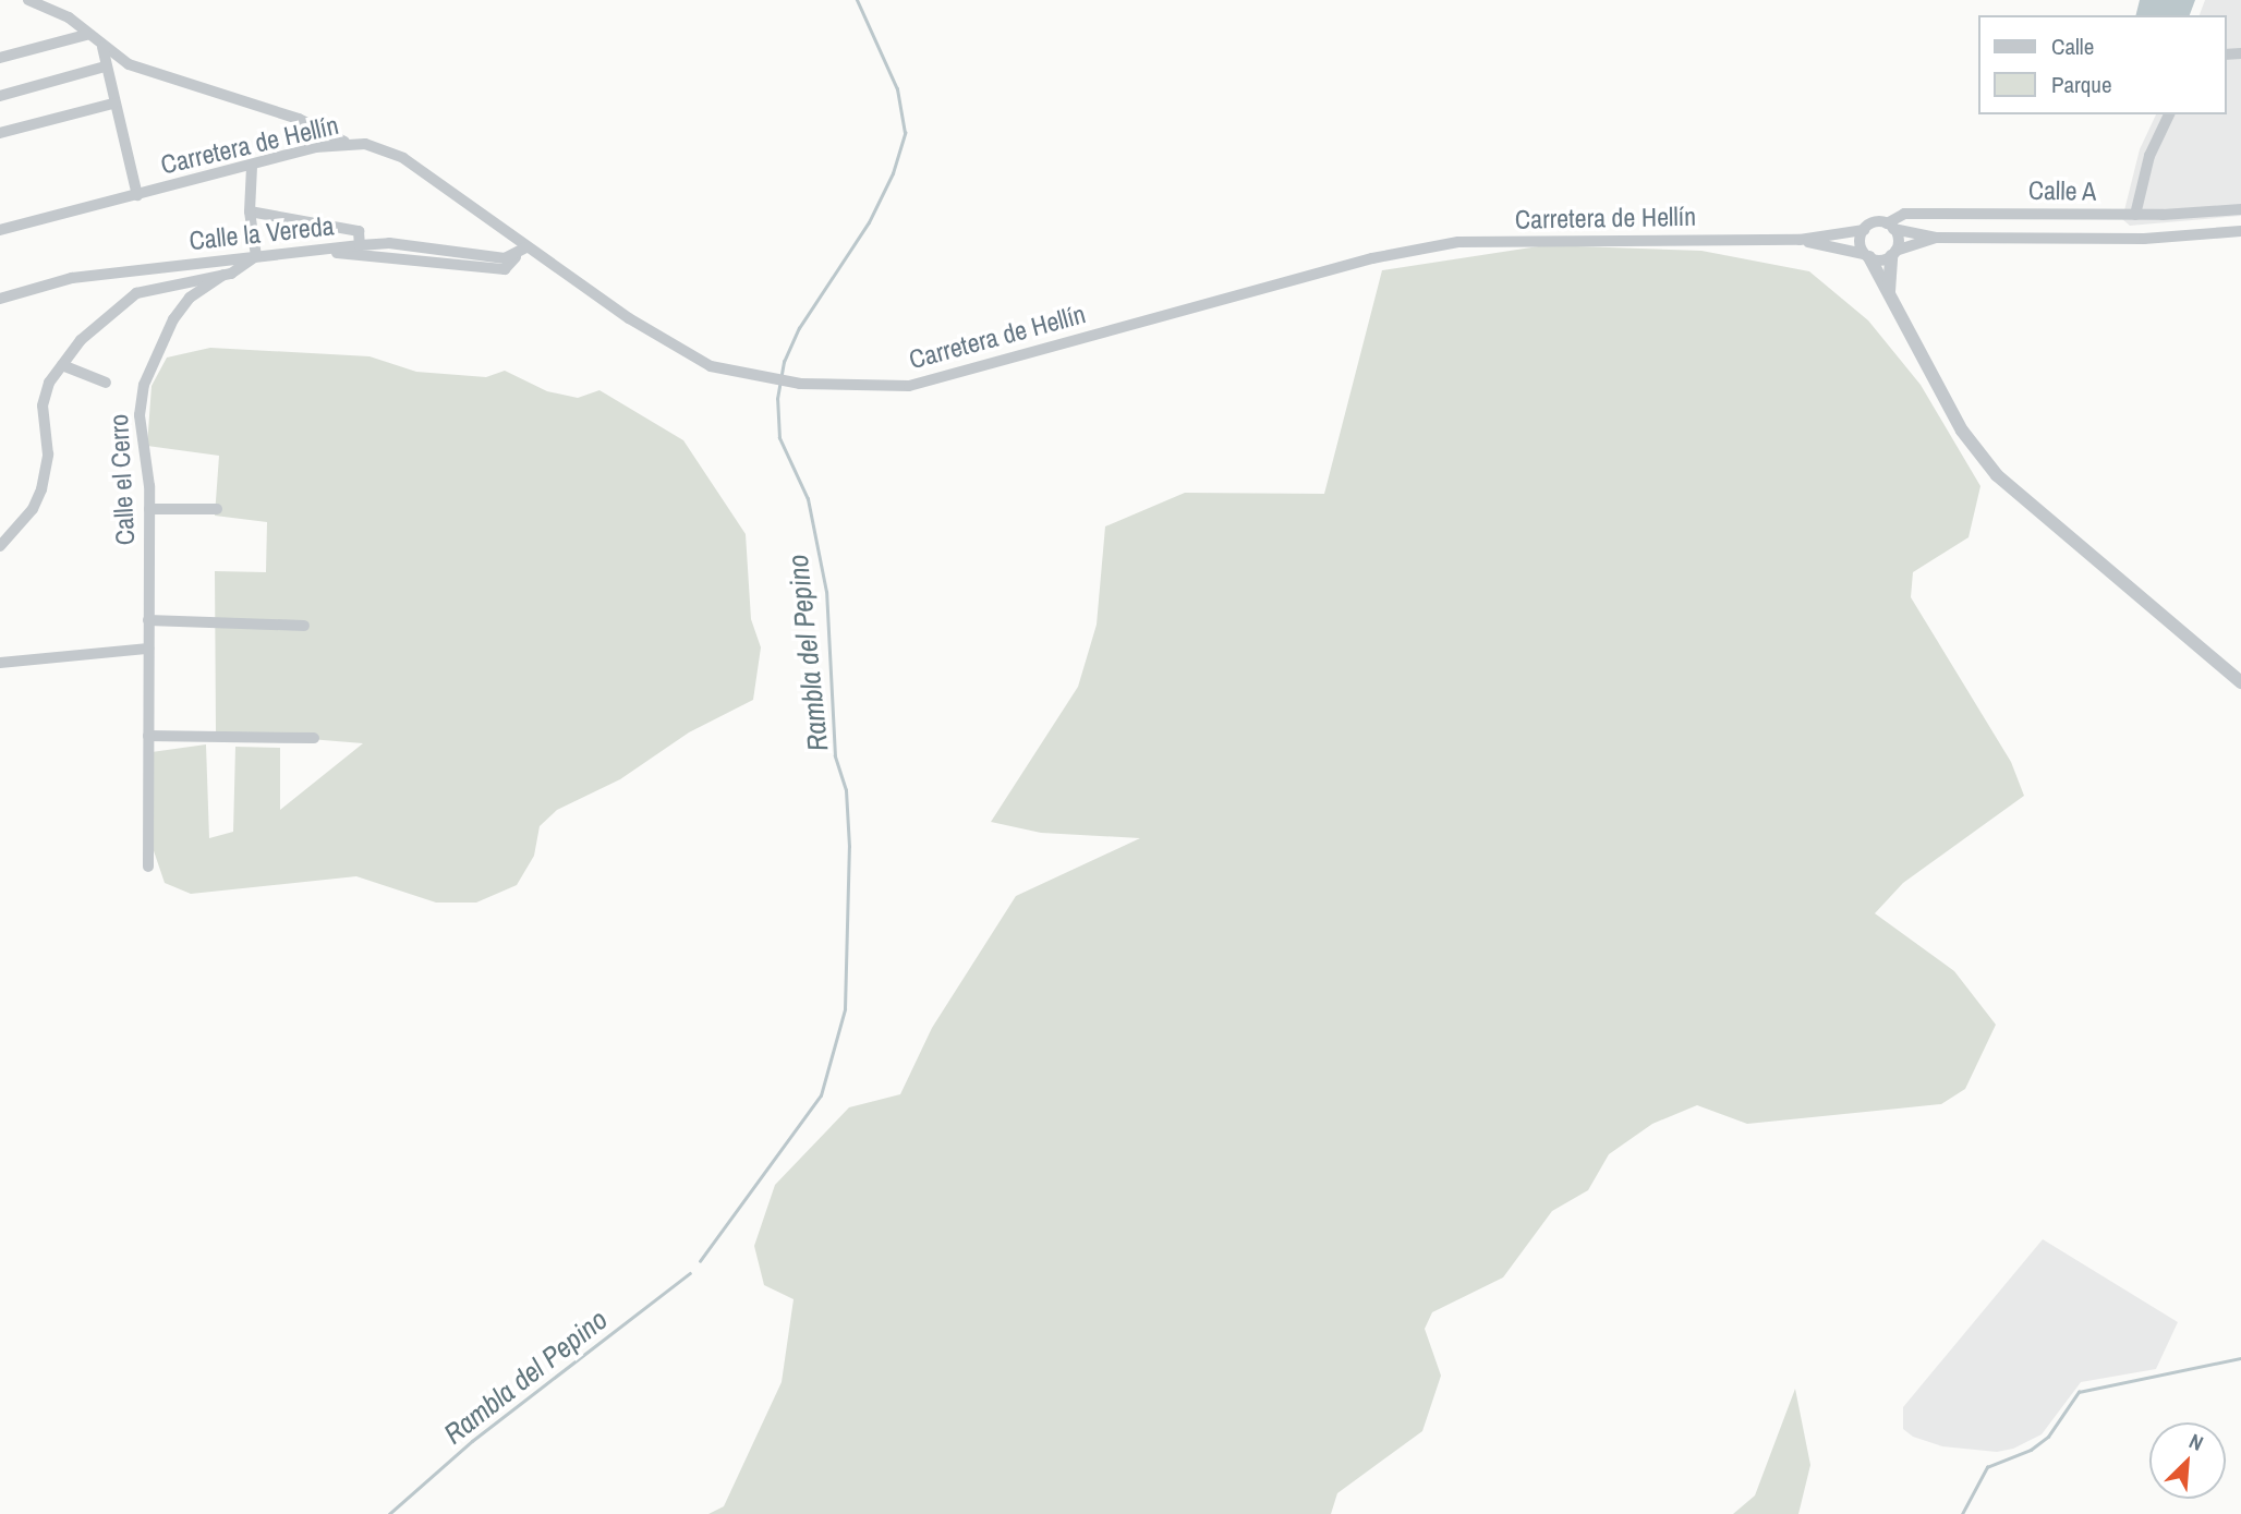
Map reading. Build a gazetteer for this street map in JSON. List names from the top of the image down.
{
  "streets": {
    "street": [
      "Carretera de Hellín",
      "Calle A",
      "Calle la Vereda",
      "Calle el Cerro"
    ]
  },
  "crossings": [
    ["Carretera de Hellín", "Calle A"],
    ["Calle la Vereda", "Calle el Cerro"]
  ],
  "water": ["Rambla del Pepino"],
  "legend": ["Calle", "Parque"],
  "north": "top right"
}
